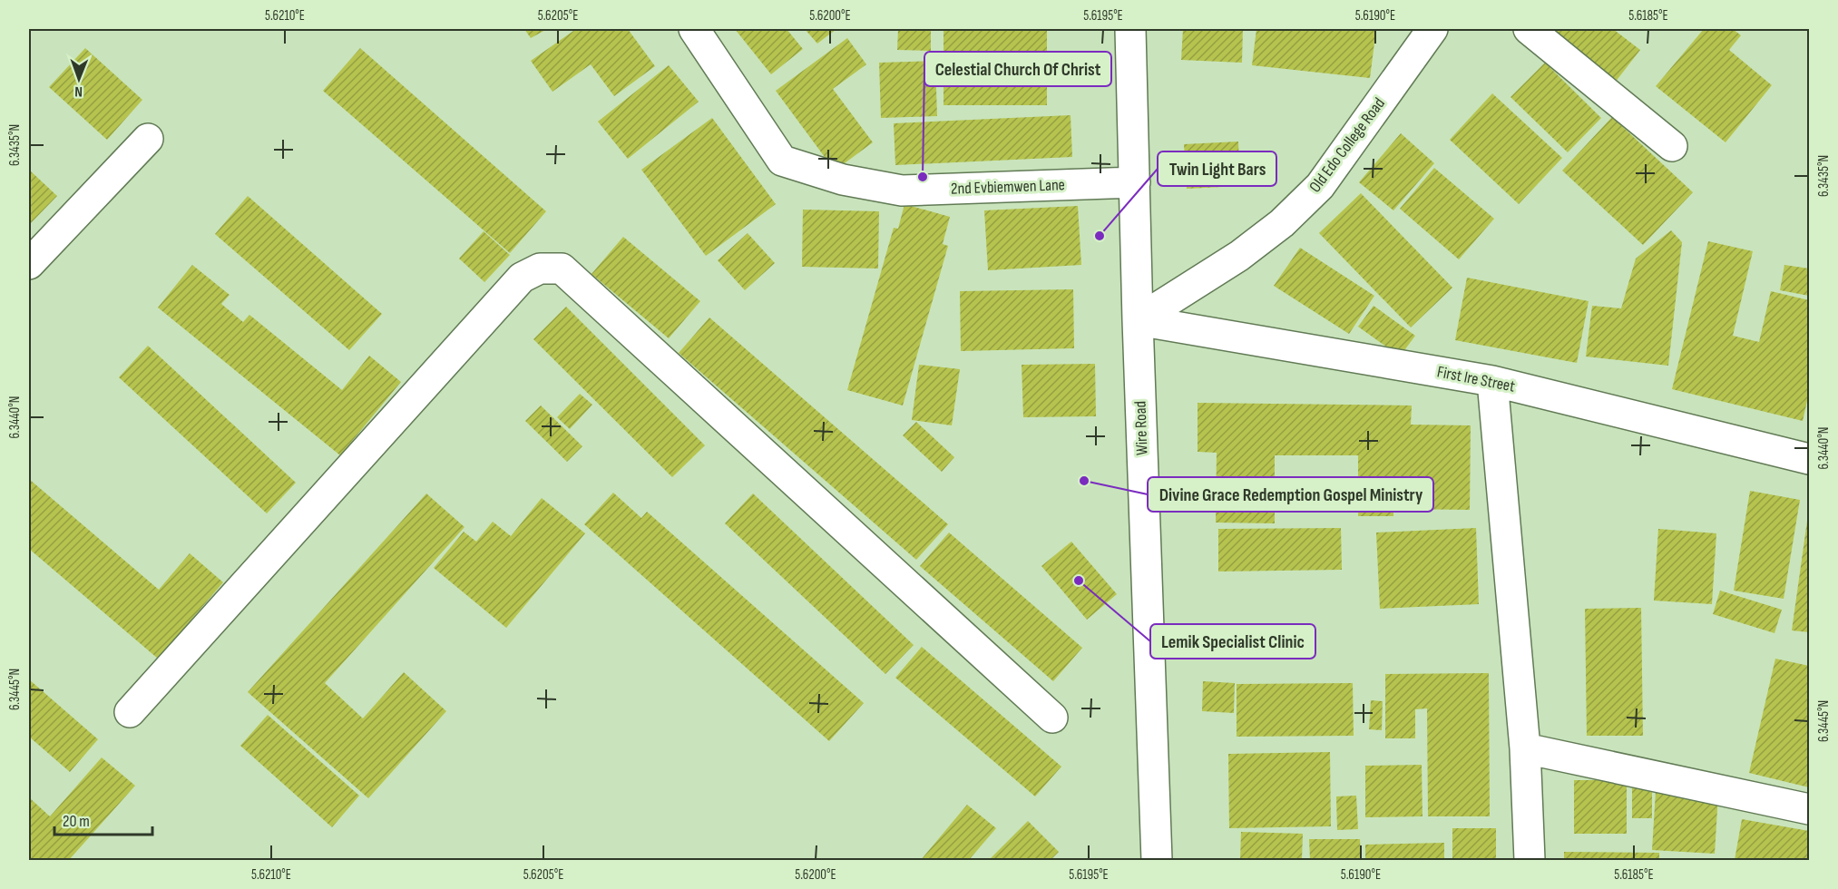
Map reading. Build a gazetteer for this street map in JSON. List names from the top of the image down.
{
  "streets": {
    "street": [
      "Old Edo College Road",
      "2nd Evbiemwen Lane",
      "First Ire Street",
      "Wire Road"
    ]
  },
  "crossings": [
    ["Old Edo College Road", "First Ire Street"],
    ["Old Edo College Road", "Wire Road"],
    ["2nd Evbiemwen Lane", "Wire Road"],
    ["First Ire Street", "Wire Road"]
  ],
  "places": [
    "Celestial Church Of Christ",
    "Twin Light Bars",
    "Divine Grace Redemption Gospel Ministry",
    "Lemik Specialist Clinic"
  ],
  "scale_bar": "20 m",
  "north": "bottom",
  "coordinates": [
    "5.6210°E",
    "5.6205°E",
    "5.6200°E",
    "5.6195°E",
    "5.6190°E",
    "5.6185°E",
    "6.3435°N",
    "6.3440°N",
    "6.3445°N"
  ]
}
